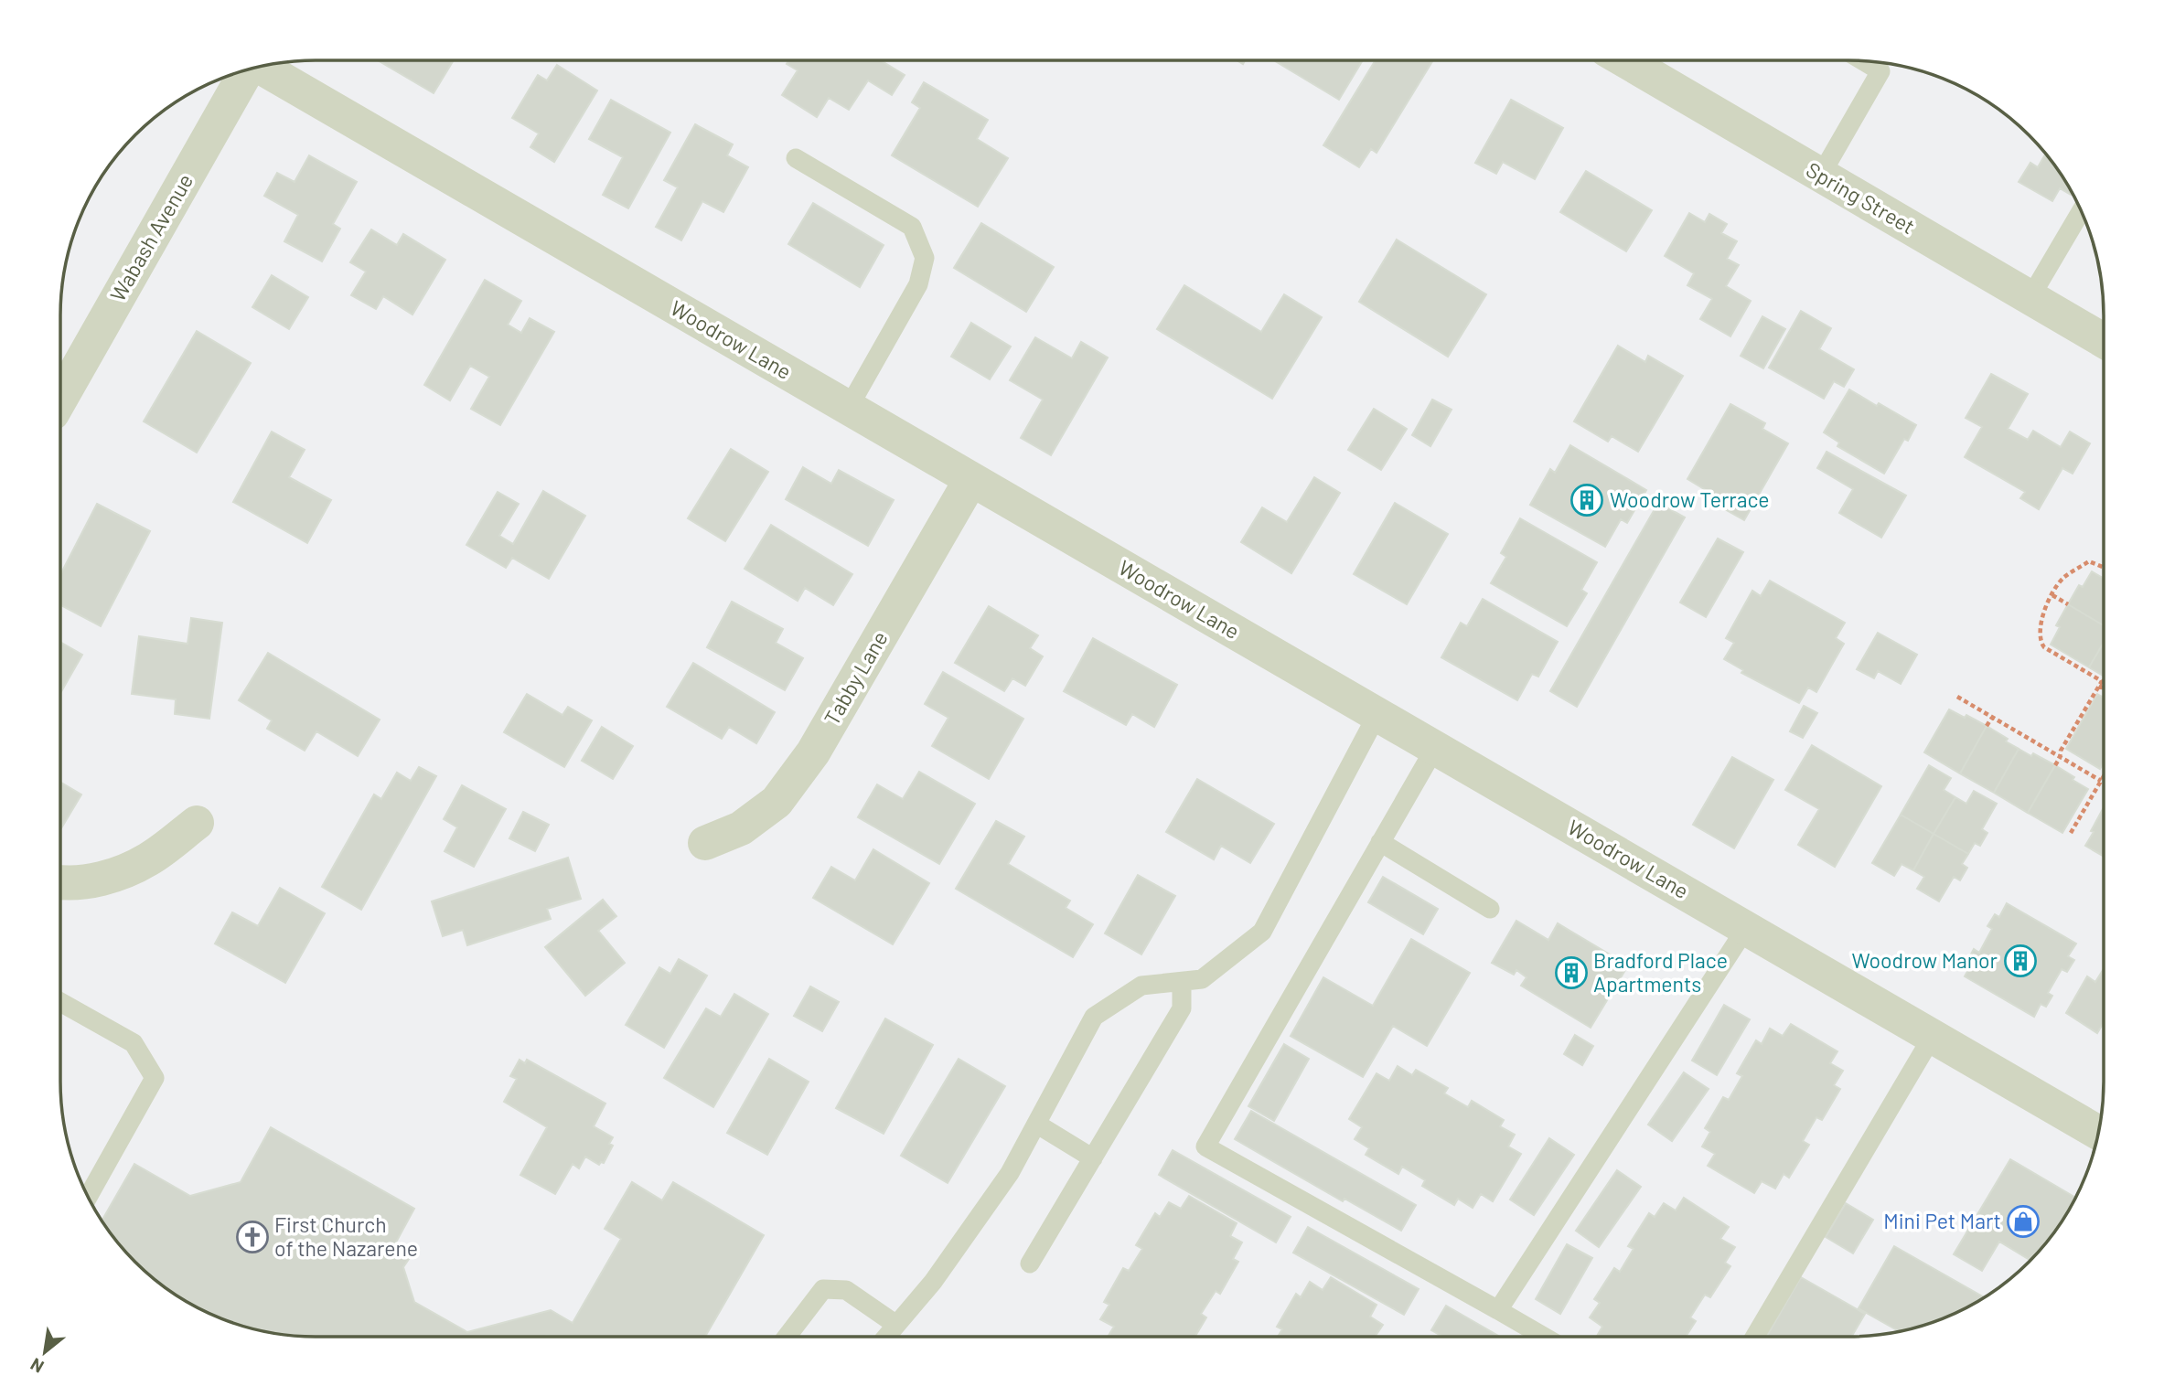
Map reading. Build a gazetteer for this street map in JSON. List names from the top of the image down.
{
  "streets": {
    "street": [
      "Spring Street",
      "Wabash Avenue",
      "Woodrow Lane",
      "Tabby Lane"
    ]
  },
  "crossings": [
    ["Woodrow Lane", "Tabby Lane"]
  ],
  "places": {
    "building": ["Woodrow Terrace", "Woodrow Manor", "Bradford Place Apartments"],
    "shop": ["Mini Pet Mart"],
    "church": ["First Church of the Nazarene"]
  },
  "north": "bottom left"
}
